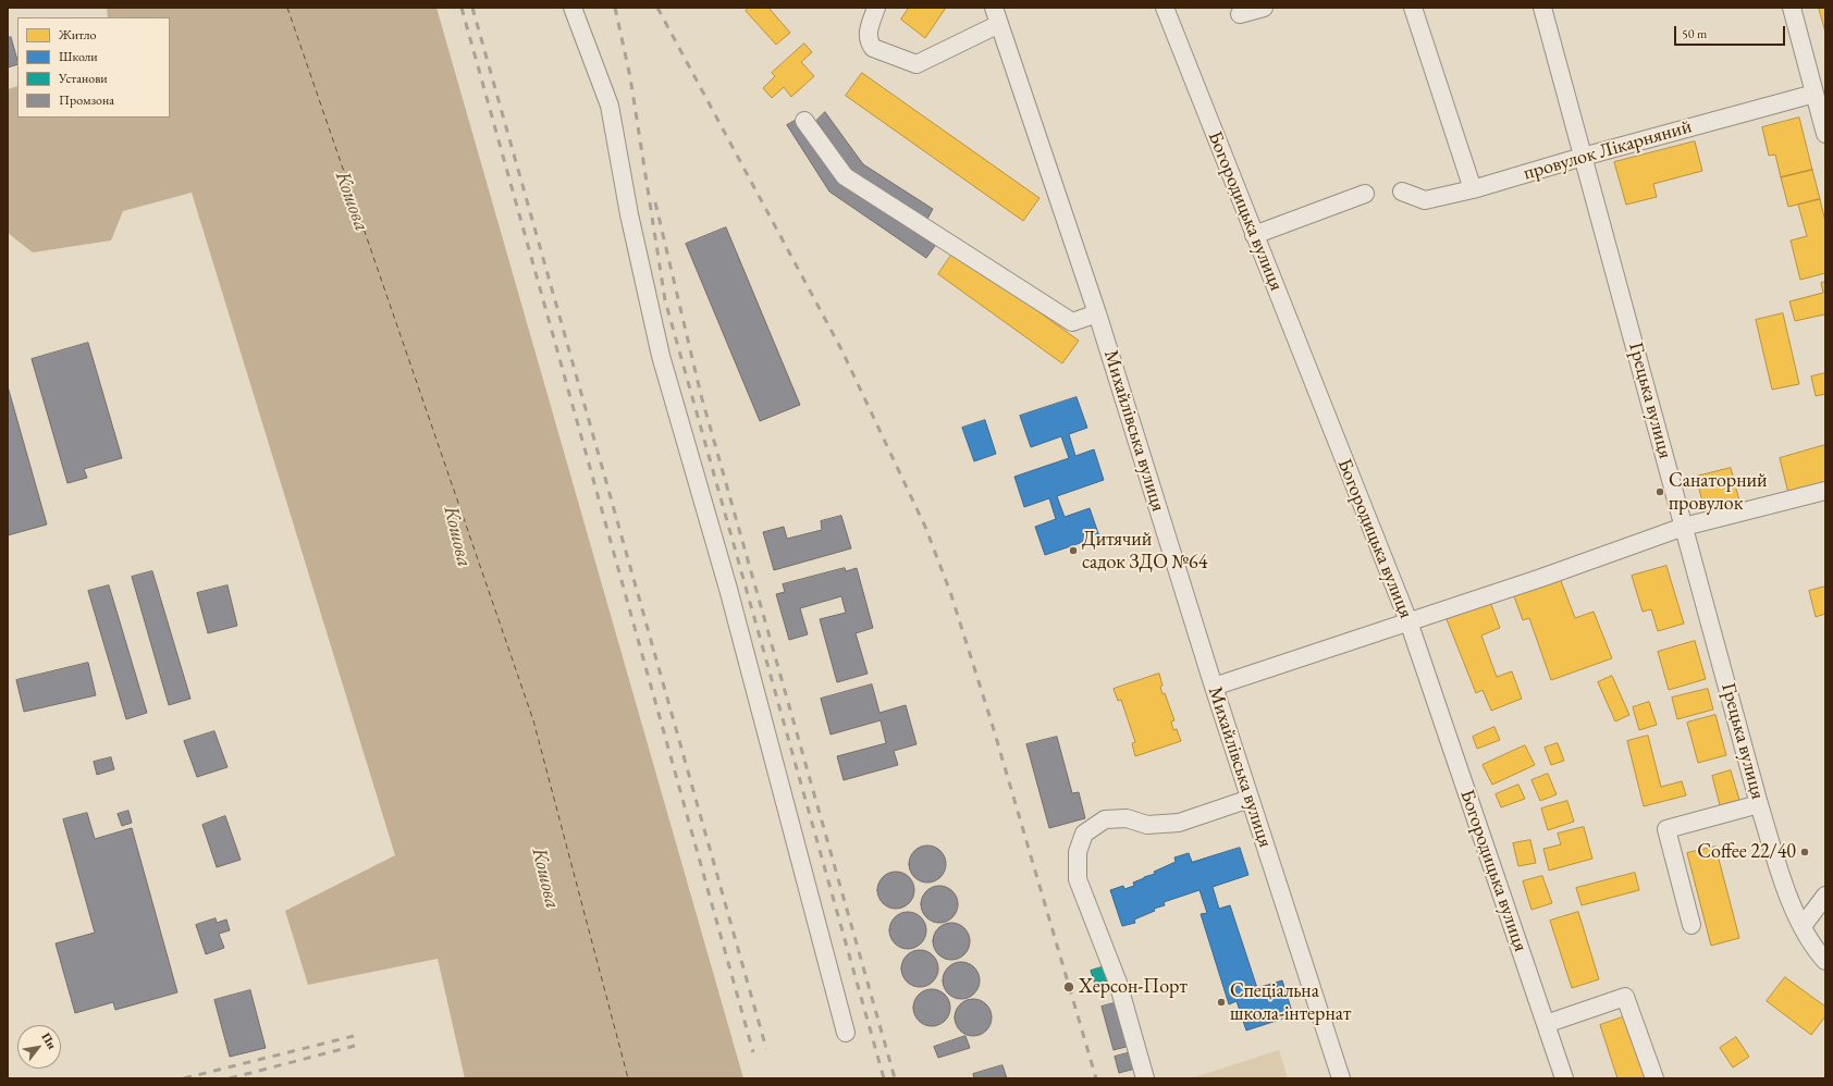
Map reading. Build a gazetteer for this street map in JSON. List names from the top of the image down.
{
  "streets": {
    "street": [
      "провулок Лікарняний",
      "Богородицька вулиця",
      "Грецька вулиця",
      "Михайлівська вулиця"
    ]
  },
  "crossings": [
    ["провулок Лікарняний", "Грецька вулиця"]
  ],
  "water": ["Кошова"],
  "places": [
    "Санаторний провулок",
    "Дитячий садок ЗДО №64",
    "Coffee 22/40",
    "Херсон-Порт",
    "Спеціальна школа-інтернат"
  ],
  "legend": [
    "Житло",
    "Школи",
    "Установи",
    "Промзона"
  ],
  "scale_bar": "50 m",
  "north": "top right"
}
